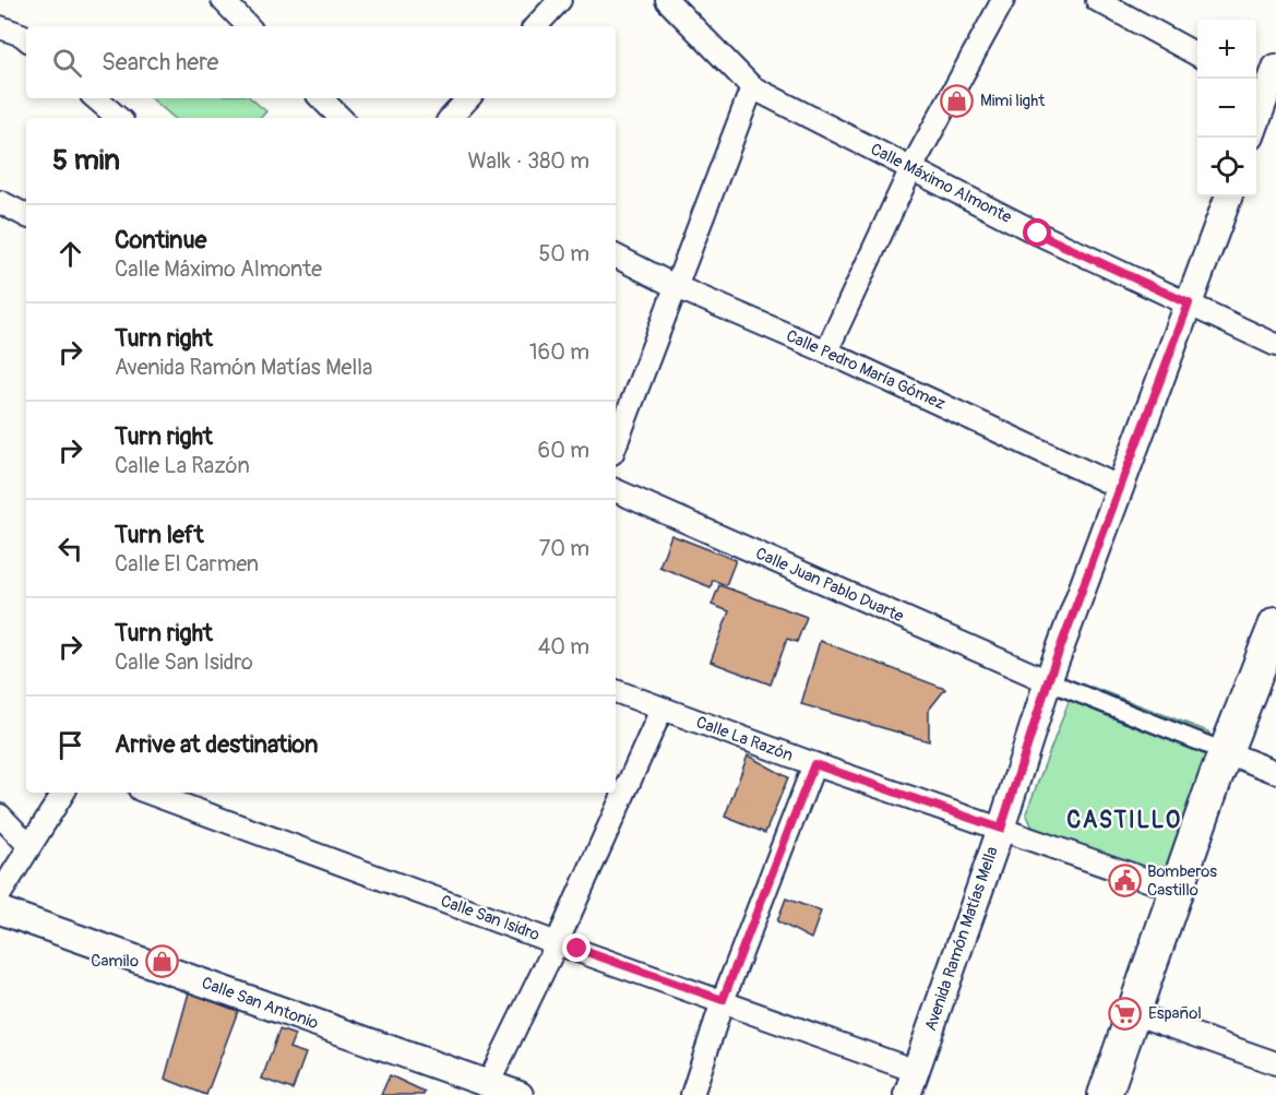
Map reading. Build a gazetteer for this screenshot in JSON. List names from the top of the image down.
{
  "streets": {
    "street": [
      "Calle Máximo Almonte",
      "Calle Pedro María Gómez",
      "Calle Juan Pablo Duarte",
      "Calle La Razón",
      "Calle San Isidro",
      "Avenida Ramón Matías Mella",
      "Calle San Antonio"
    ]
  },
  "crossings": [
    ["Calle Máximo Almonte", "Avenida Ramón Matías Mella"],
    ["Calle Pedro María Gómez", "Avenida Ramón Matías Mella"],
    ["Calle Juan Pablo Duarte", "Avenida Ramón Matías Mella"],
    ["Calle La Razón", "Avenida Ramón Matías Mella"],
    ["Calle San Isidro", "Avenida Ramón Matías Mella"]
  ],
  "districts": ["CASTILLO"],
  "places": {
    "shop": ["Mimi light", "Camilo"],
    "public building": ["Bomberos Castillo"],
    "supermarket": ["Español"]
  },
  "page": {
    "map_buttons": ["+", "−"],
    "search": "Search here",
    "heading": ["5 min", "Walk · 380 m"],
    "list": [
      ["Continue", "Calle Máximo Almonte", "50 m"],
      ["Turn right", "Avenida Ramón Matías Mella", "160 m"],
      ["Turn right", "Calle La Razón", "60 m"],
      ["Turn left", "Calle El Carmen", "70 m"],
      ["Turn right", "Calle San Isidro", "40 m"],
      "Arrive at destination"
    ]
  }
}
